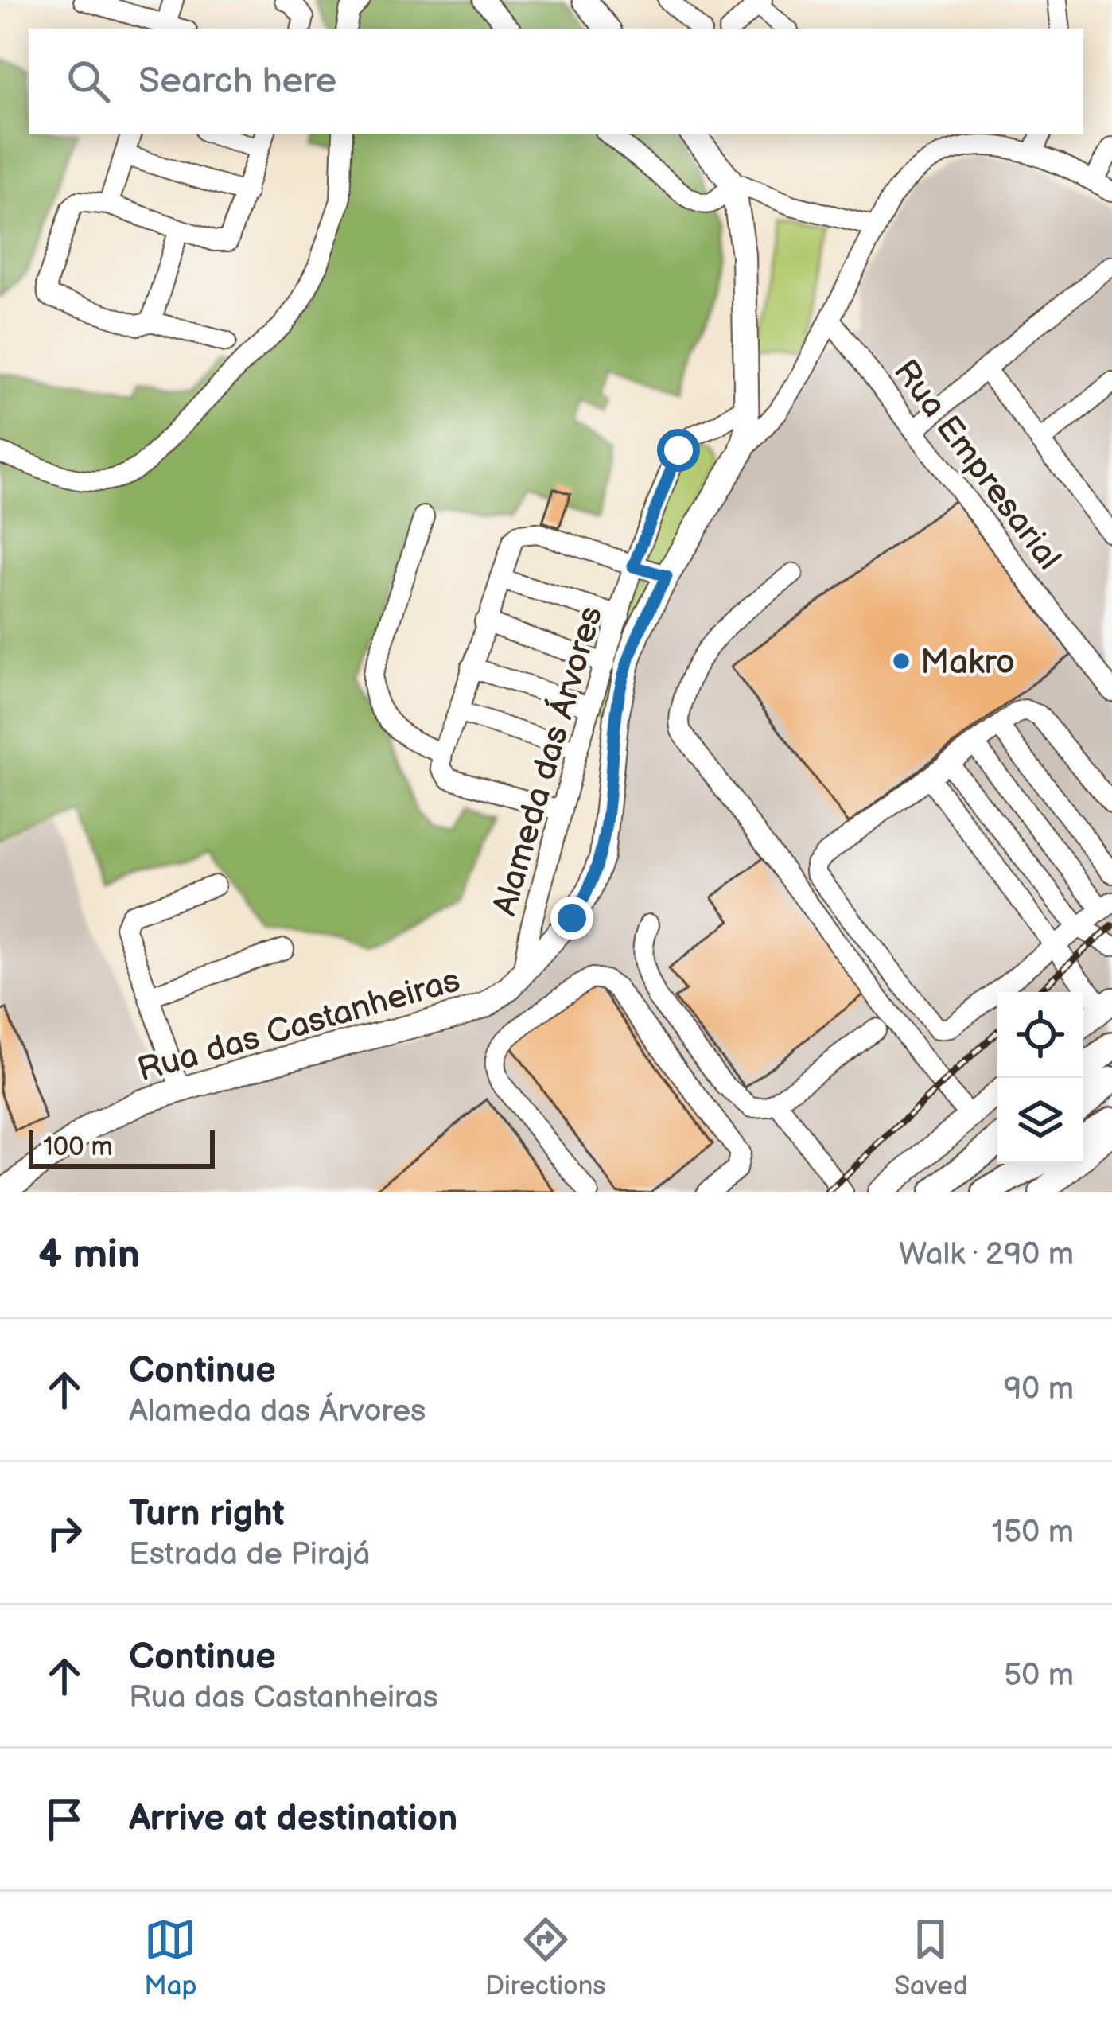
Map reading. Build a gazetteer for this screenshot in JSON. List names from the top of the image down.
{
  "streets": {
    "main road": ["Rua das Castanheiras"],
    "street": ["Rua Empresarial", "Alameda das Árvores"]
  },
  "crossings": [
    ["Alameda das Árvores", "Rua das Castanheiras"]
  ],
  "places": ["Makro"],
  "scale_bar": "100 m",
  "page": {
    "search": "Search here",
    "scale": "100 m",
    "heading": ["4 min", "Walk · 290 m"],
    "list": [
      ["Continue", "Alameda das Árvores", "90 m"],
      ["Turn right", "Estrada de Pirajá", "150 m"],
      ["Continue", "Rua das Castanheiras", "50 m"],
      "Arrive at destination"
    ],
    "nav": ["Map", "Directions", "Saved"]
  }
}
